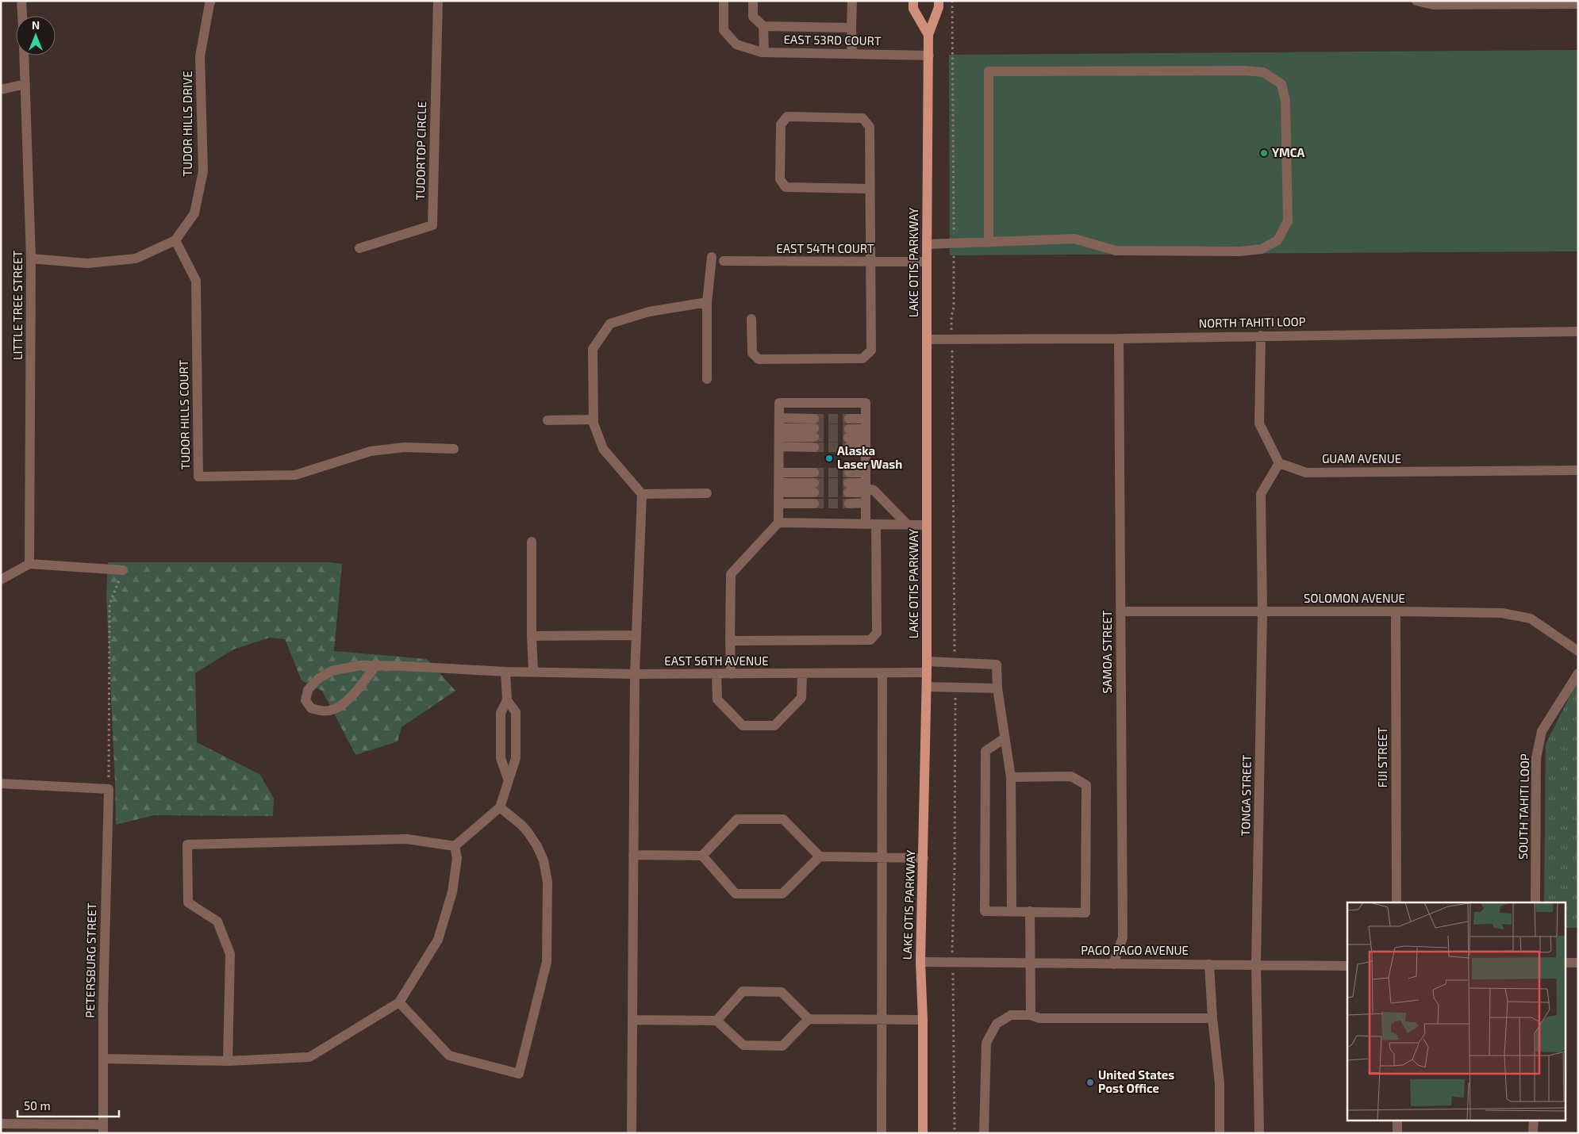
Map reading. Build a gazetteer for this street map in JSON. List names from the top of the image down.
{
  "streets": {
    "main road": ["LAKE OTIS PARKWAY"],
    "street": [
      "EAST 53RD COURT",
      "TUDOR HILLS DRIVE",
      "TUDORTOP CIRCLE",
      "EAST 54TH COURT",
      "LITTLE TREE STREET",
      "NORTH TAHITI LOOP",
      "TUDOR HILLS COURT",
      "GUAM AVENUE",
      "SOLOMON AVENUE",
      "SAMOA STREET",
      "EAST 56TH AVENUE",
      "FIJI STREET",
      "TONGA STREET",
      "SOUTH TAHITI LOOP",
      "PAGO PAGO AVENUE",
      "PETERSBURG STREET"
    ]
  },
  "crossings": [
    ["EAST 53RD COURT", "LAKE OTIS PARKWAY"],
    ["TUDOR HILLS DRIVE", "TUDOR HILLS COURT"],
    ["EAST 54TH COURT", "LAKE OTIS PARKWAY"],
    ["LAKE OTIS PARKWAY", "NORTH TAHITI LOOP"],
    ["LAKE OTIS PARKWAY", "EAST 56TH AVENUE"],
    ["LAKE OTIS PARKWAY", "PAGO PAGO AVENUE"],
    ["NORTH TAHITI LOOP", "SAMOA STREET"],
    ["GUAM AVENUE", "TONGA STREET"],
    ["SOLOMON AVENUE", "SAMOA STREET"],
    ["SOLOMON AVENUE", "FIJI STREET"],
    ["SOLOMON AVENUE", "TONGA STREET"],
    ["SAMOA STREET", "PAGO PAGO AVENUE"],
    ["TONGA STREET", "PAGO PAGO AVENUE"]
  ],
  "places": ["YMCA", "Alaska Laser Wash", "United States Post Office"],
  "scale_bar": "50 m",
  "north": "top"
}
